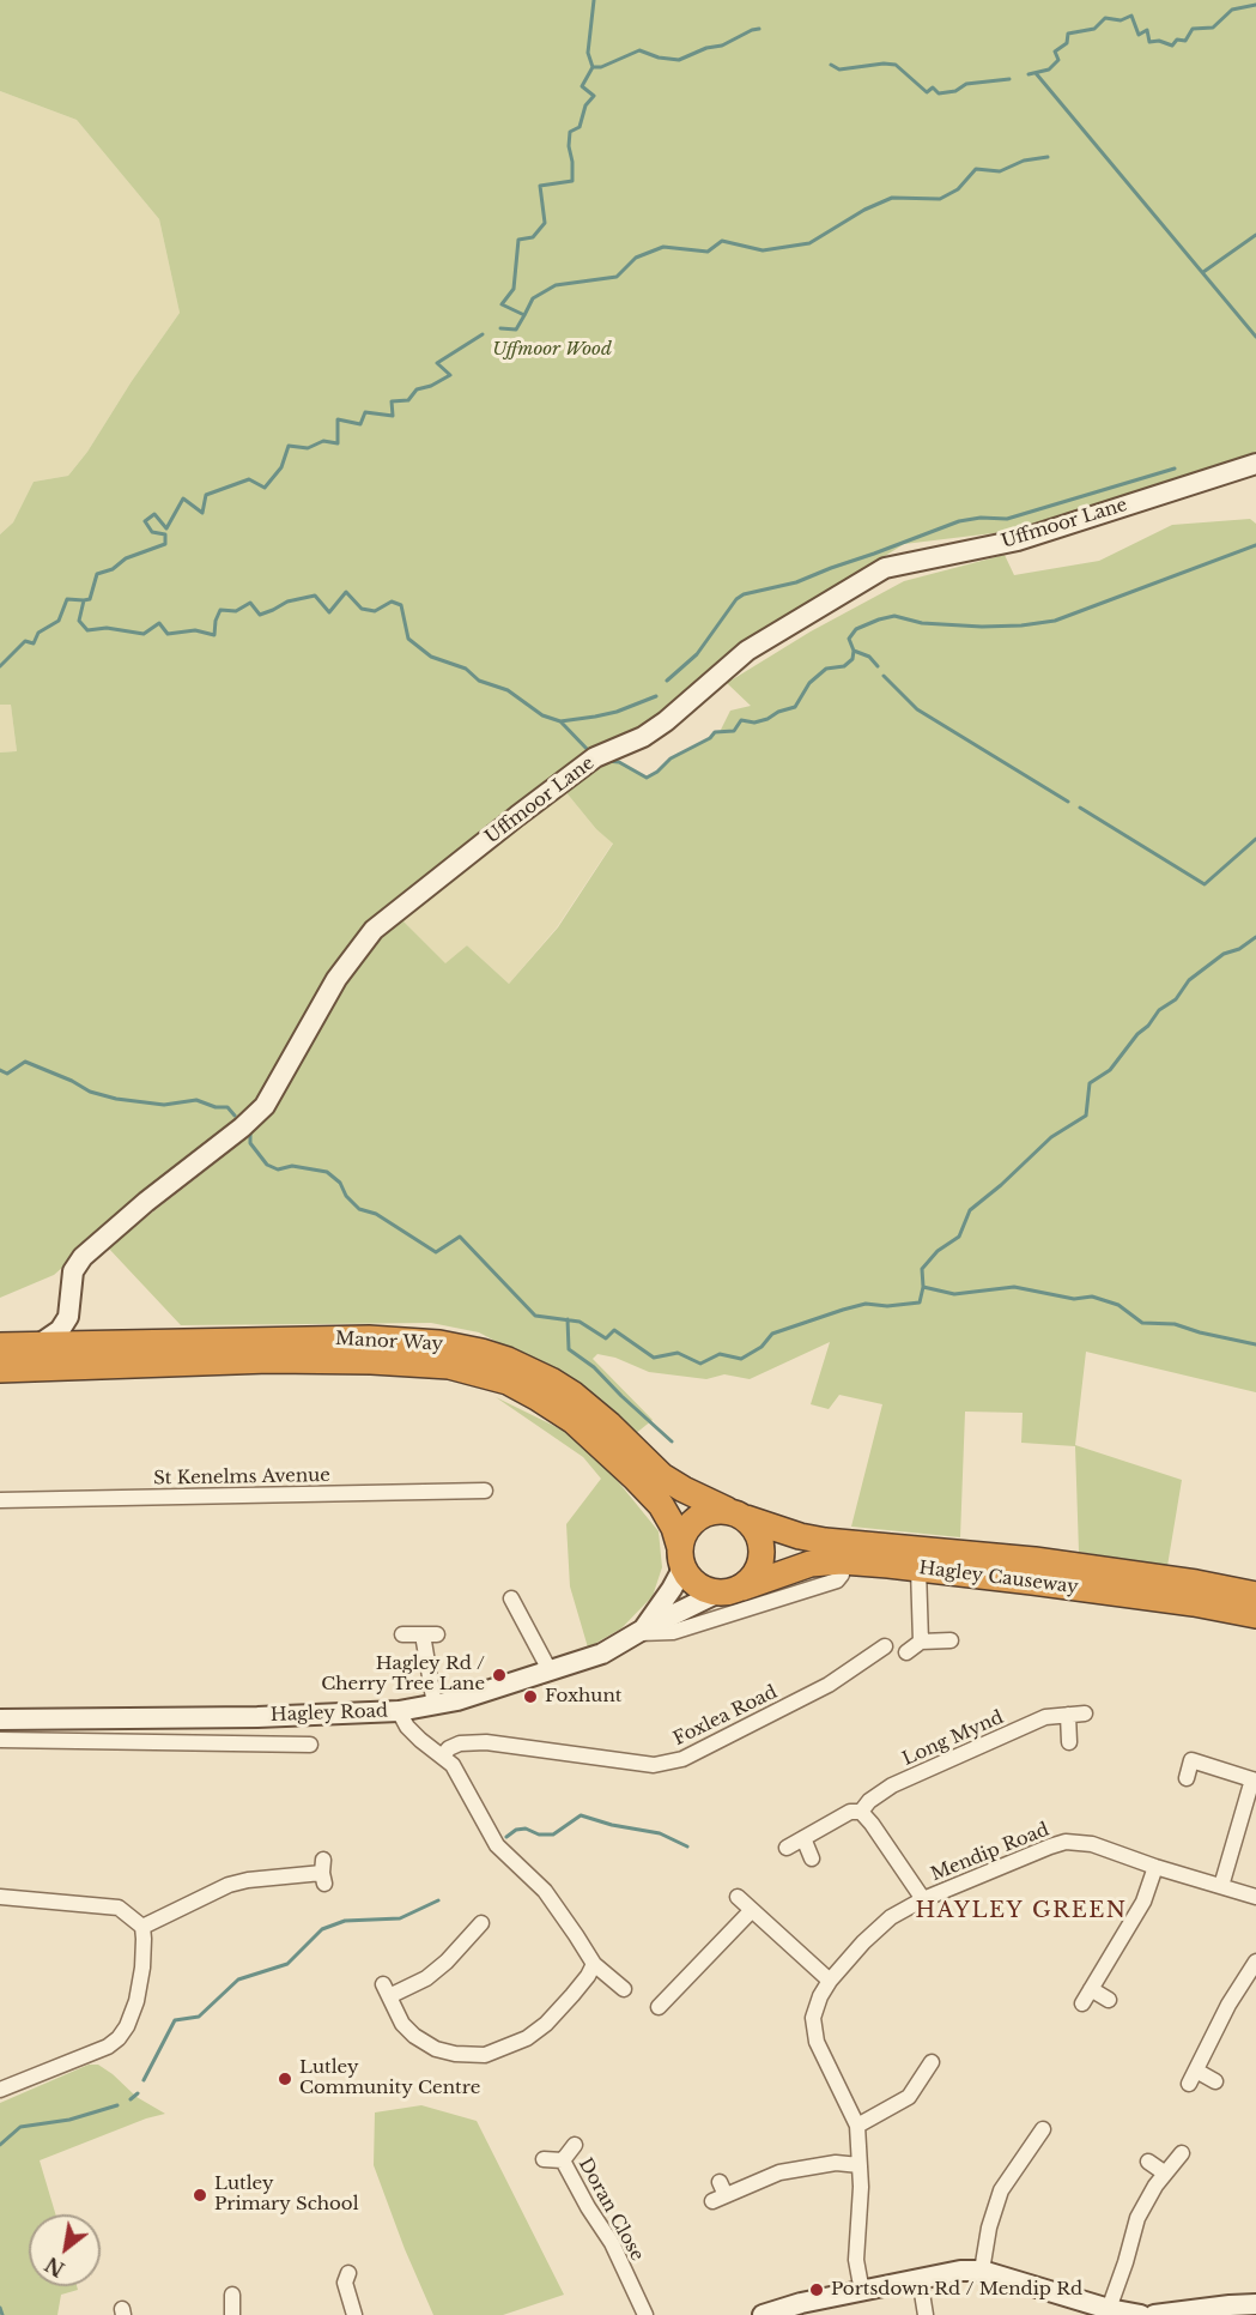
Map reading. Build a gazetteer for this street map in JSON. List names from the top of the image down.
{
  "streets": {
    "highway": ["Manor Way", "Hagley Causeway"],
    "street": [
      "Uffmoor Lane",
      "St Kenelms Avenue",
      "Hagley Road",
      "Foxlea Road",
      "Long Mynd",
      "Mendip Road",
      "Doran Close"
    ]
  },
  "crossings": [
    ["Manor Way", "Hagley Causeway"],
    ["Manor Way", "Hagley Road"],
    ["Hagley Causeway", "Hagley Road"]
  ],
  "districts": ["HAYLEY GREEN"],
  "parks": ["Uffmoor Wood"],
  "places": [
    "Hagley Rd / Cherry Tree Lane",
    "Foxhunt",
    "Lutley Community Centre",
    "Lutley Primary School",
    "Portsdown Rd / Mendip Rd"
  ],
  "north": "bottom left"
}
